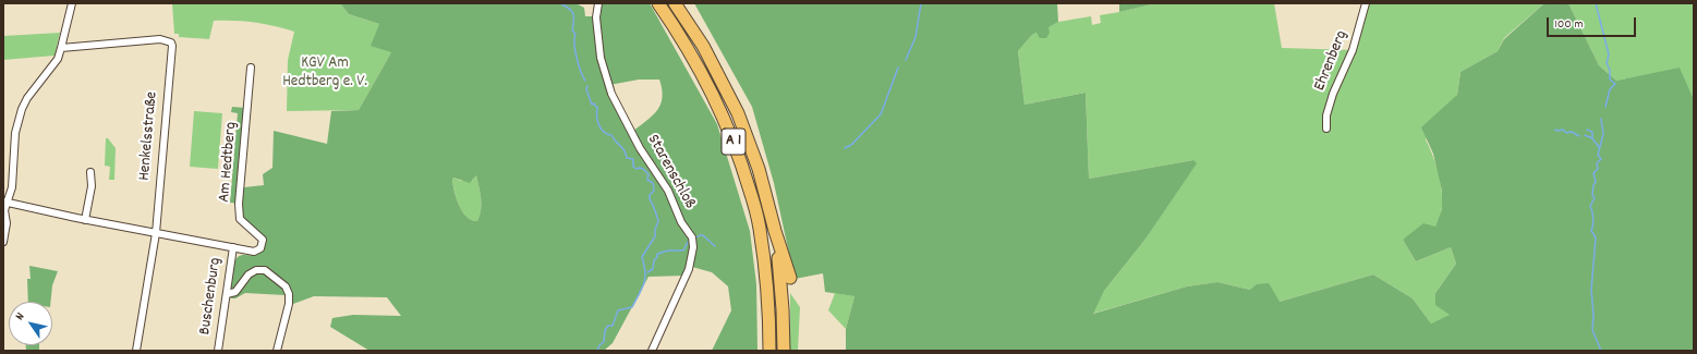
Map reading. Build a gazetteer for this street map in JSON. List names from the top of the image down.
{
  "streets": {
    "highway": ["A 1"],
    "street": [
      "Ehrenberg",
      "Henkelsstraße",
      "Am Hedtberg",
      "Starenschloß",
      "Buschenburg"
    ]
  },
  "crossings": [
    ["Am Hedtberg", "Buschenburg"]
  ],
  "parks": ["KGV Am Hedtberg e. V."],
  "scale_bar": "100 m",
  "north": "top left"
}
